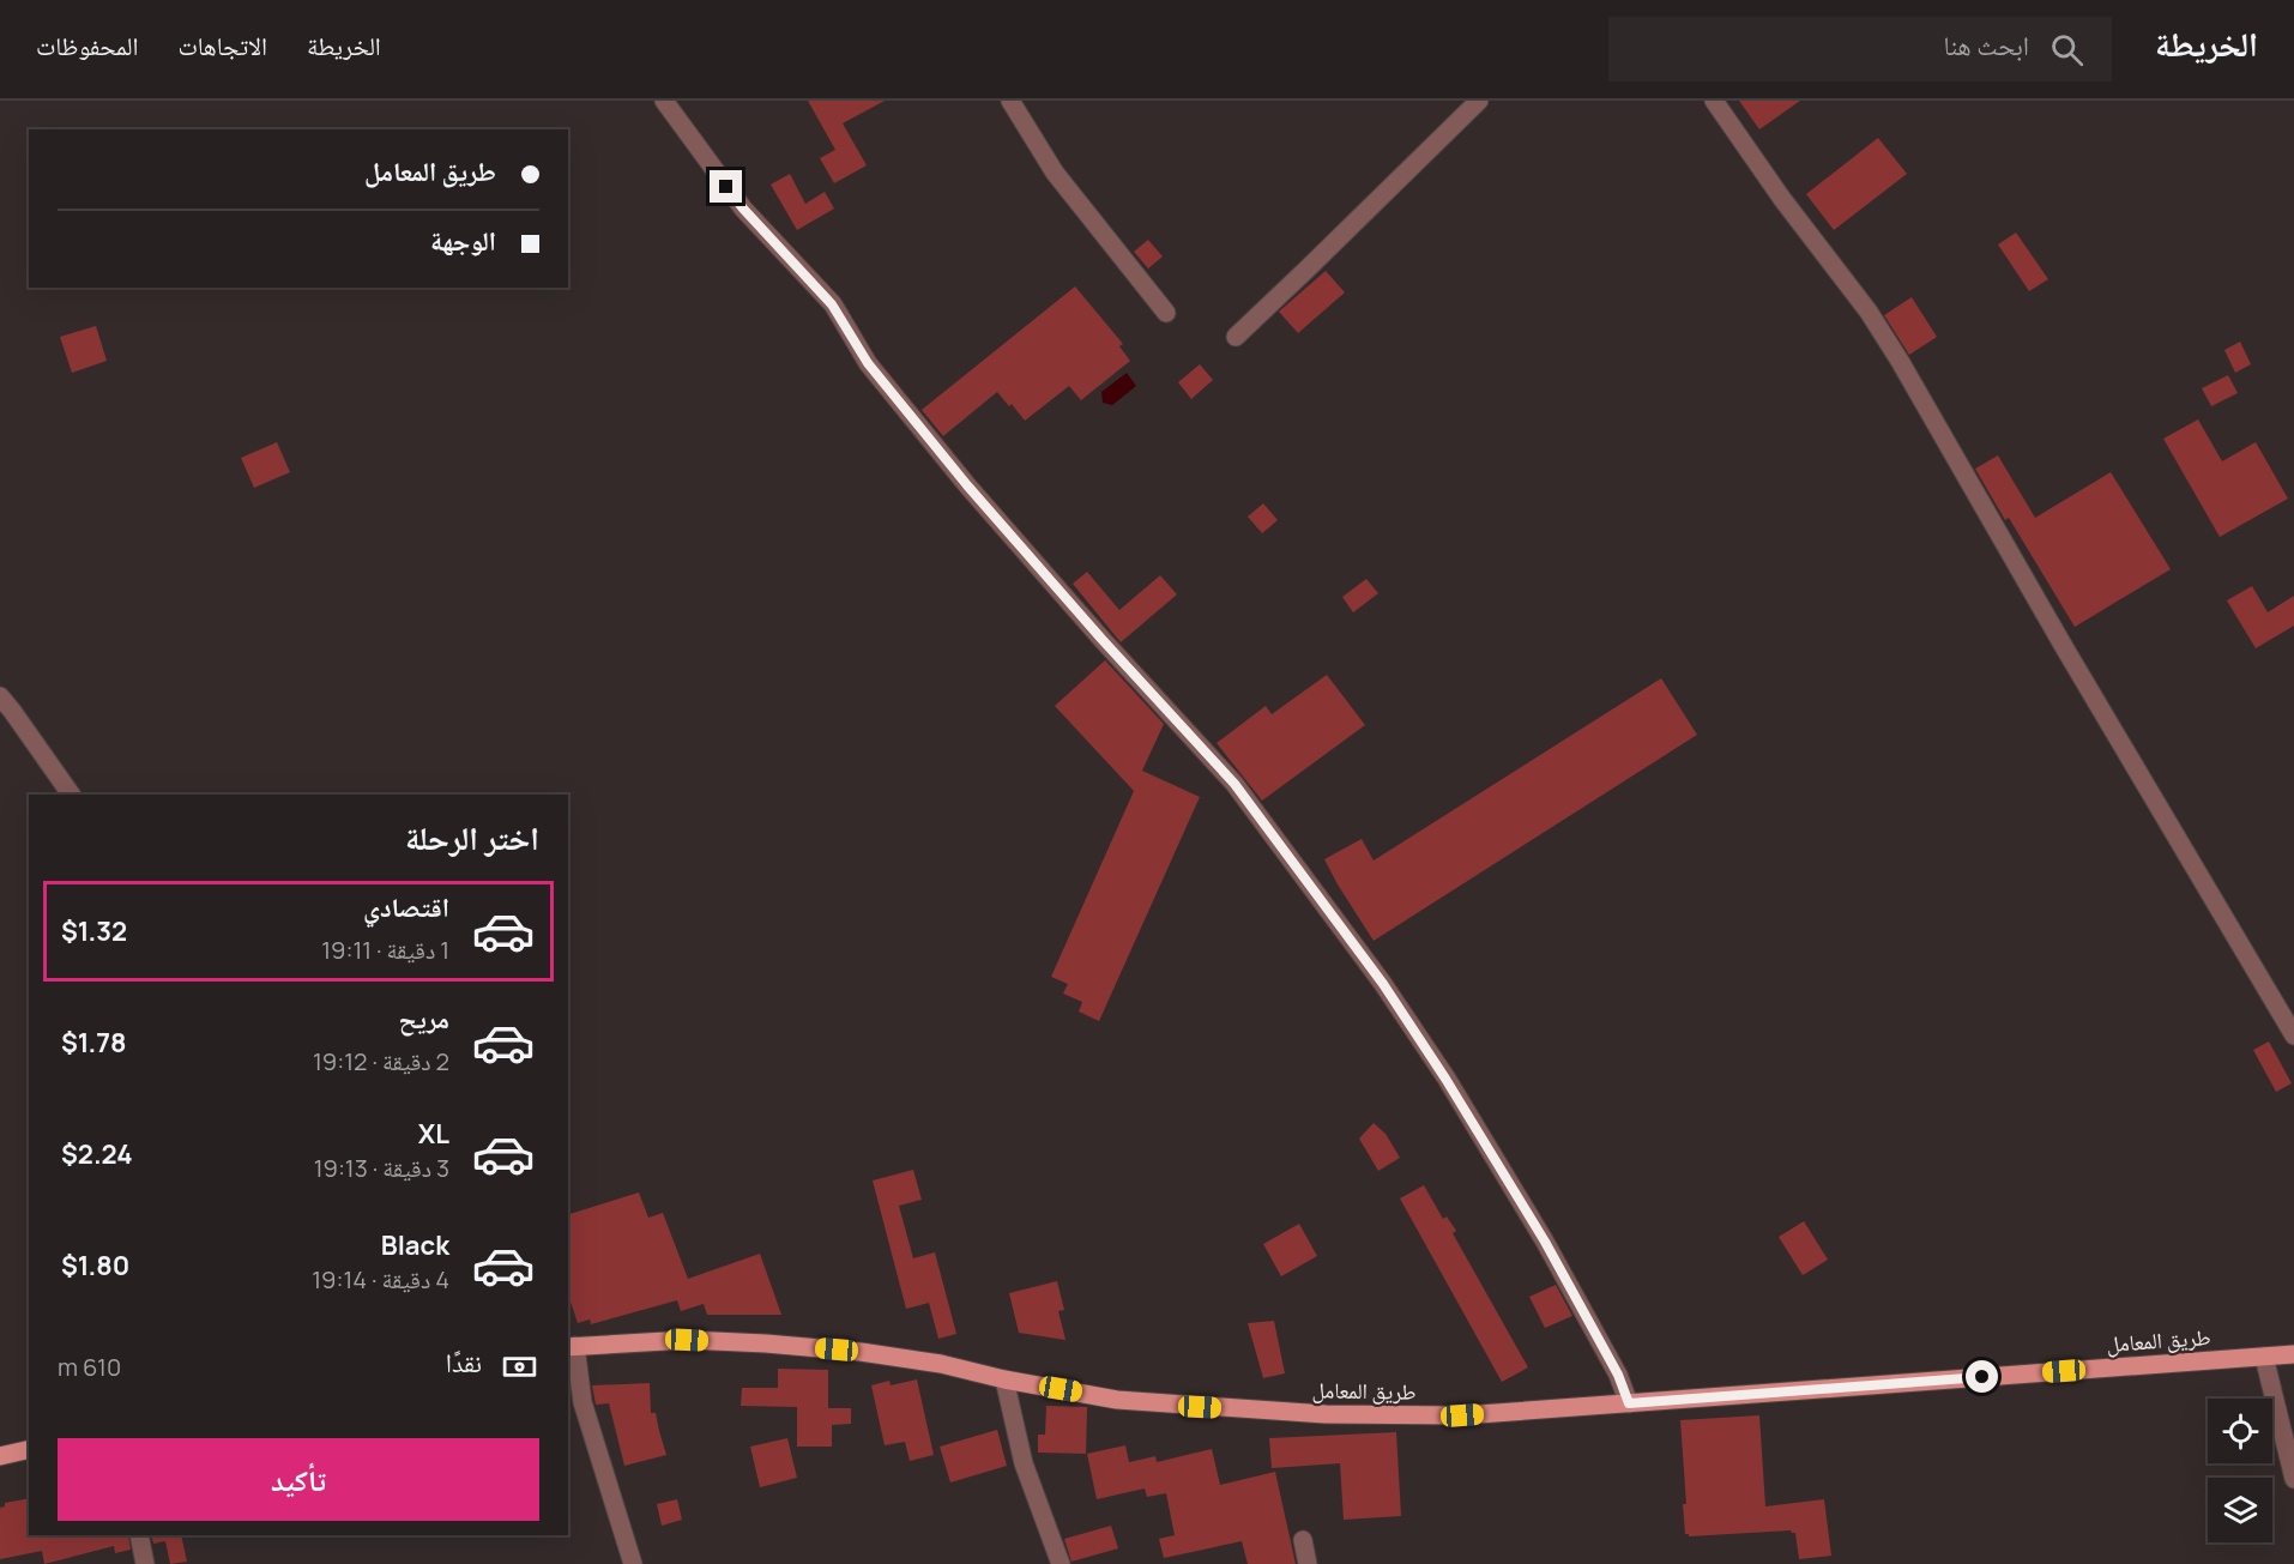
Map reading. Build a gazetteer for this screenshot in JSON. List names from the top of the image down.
{
  "streets": {
    "main road": ["طريق المعامل"]
  },
  "page": {
    "header": "الخريطة",
    "search": "ابحث هنا",
    "nav": ["الخريطة", "الاتجاهات", "المحفوظات"],
    "banner": ["طريق المعامل", "الوجهة"],
    "heading": "اختر الرحلة",
    "list": [
      {
        "name": "اقتصادي",
        "note": "1 دقيقة · 19:11",
        "value": "$1.32"
      },
      {
        "name": "مريح",
        "note": "2 دقيقة · 19:12",
        "value": "$1.78"
      },
      {
        "name": "XL",
        "note": "3 دقيقة · 19:13",
        "value": "$2.24"
      },
      {
        "name": "Black",
        "note": "4 دقيقة · 19:14",
        "value": "$1.80"
      }
    ],
    "pay": ["نقدًا", "610 m"],
    "buttons": "تأكيد"
  }
}
